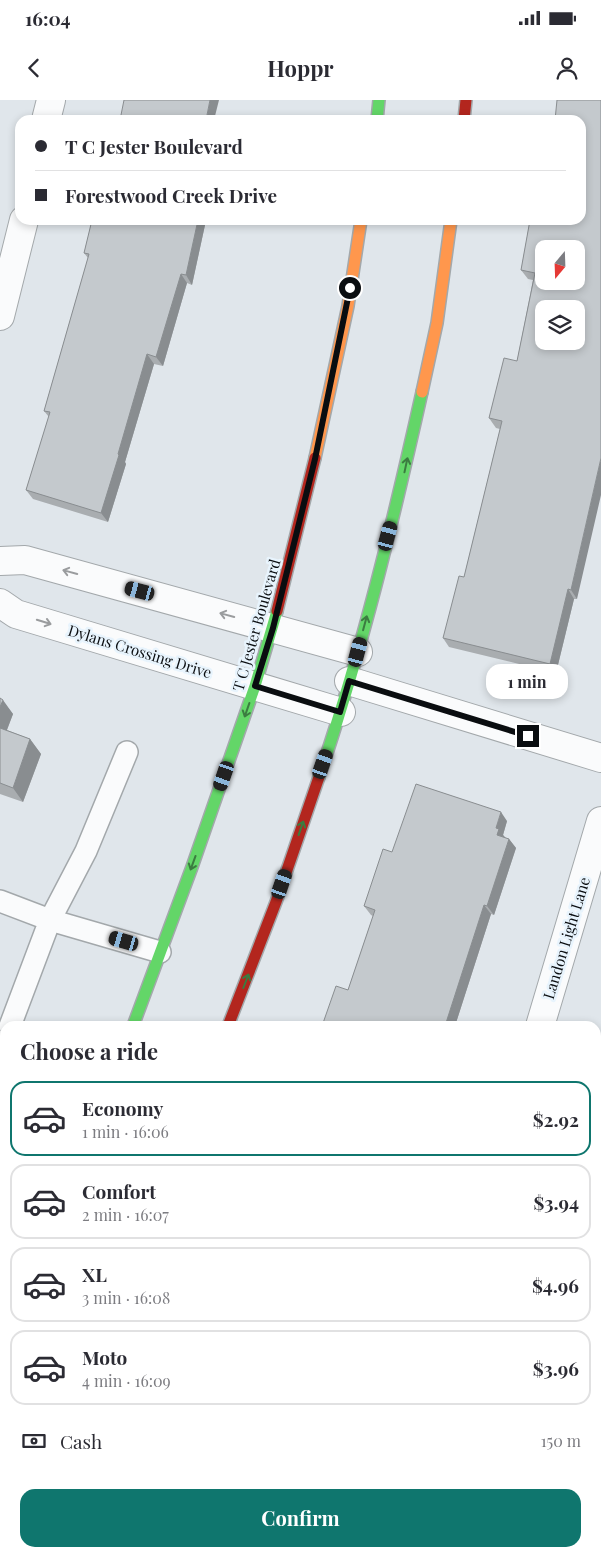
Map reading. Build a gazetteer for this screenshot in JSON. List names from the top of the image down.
{
  "streets": {
    "street": ["T C Jester Boulevard", "Dylans Crossing Drive", "Landon Light Lane"]
  },
  "crossings": [
    ["T C Jester Boulevard", "Dylans Crossing Drive"]
  ],
  "north": "bottom",
  "page": {
    "status": "16:04",
    "header": "Hoppr",
    "banner": ["T C Jester Boulevard", "Forestwood Creek Drive"],
    "bubble": "1 min",
    "heading": "Choose a ride",
    "list": [
      {
        "name": "Economy",
        "note": "1 min · 16:06",
        "value": "$2.92"
      },
      {
        "name": "Comfort",
        "note": "2 min · 16:07",
        "value": "$3.94"
      },
      {
        "name": "XL",
        "note": "3 min · 16:08",
        "value": "$4.96"
      },
      {
        "name": "Moto",
        "note": "4 min · 16:09",
        "value": "$3.96"
      }
    ],
    "pay": ["Cash", "150 m"],
    "buttons": "Confirm"
  }
}
